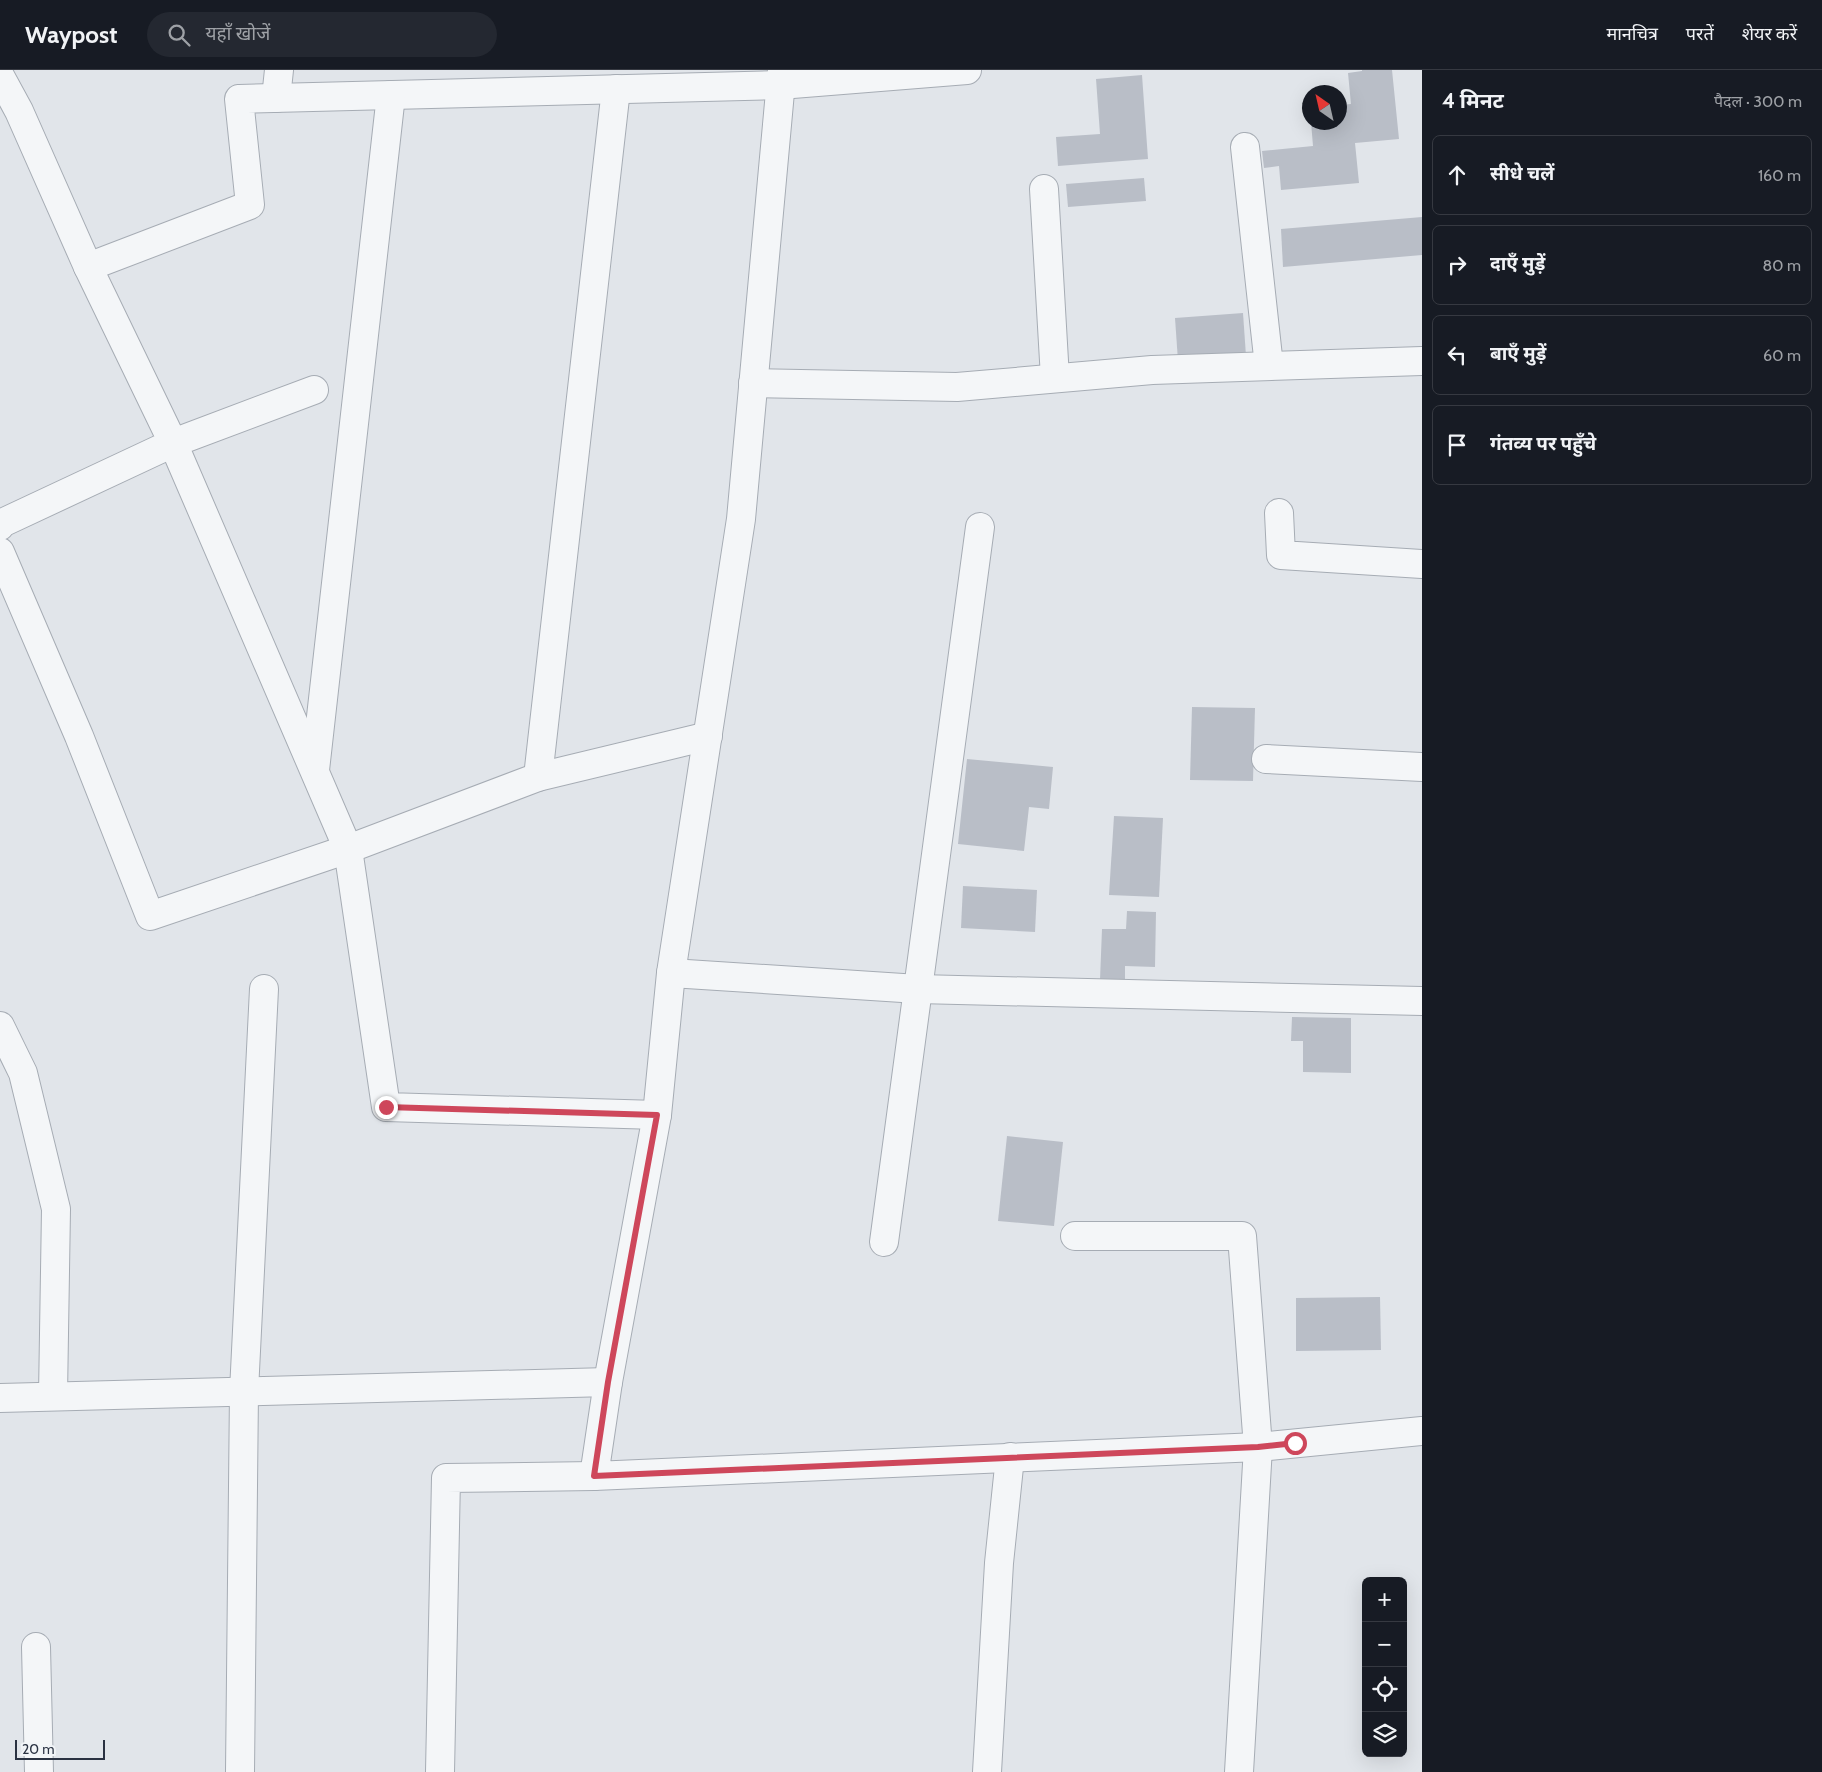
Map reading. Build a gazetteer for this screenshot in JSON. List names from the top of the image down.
{
  "scale_bar": "20 m",
  "north": "top left",
  "page": {
    "header": "Waypost",
    "search": "यहाँ खोजें",
    "nav": ["मानचित्र", "परतें", "शेयर करें"],
    "heading": ["4 मिनट", "पैदल · 300 m"],
    "list": [
      ["सीधे चलें", "160 m"],
      ["दाएँ मुड़ें", "80 m"],
      ["बाएँ मुड़ें", "60 m"],
      "गंतव्य पर पहुँचे"
    ],
    "map_buttons": ["+", "−"],
    "scale": "20 m"
  }
}
